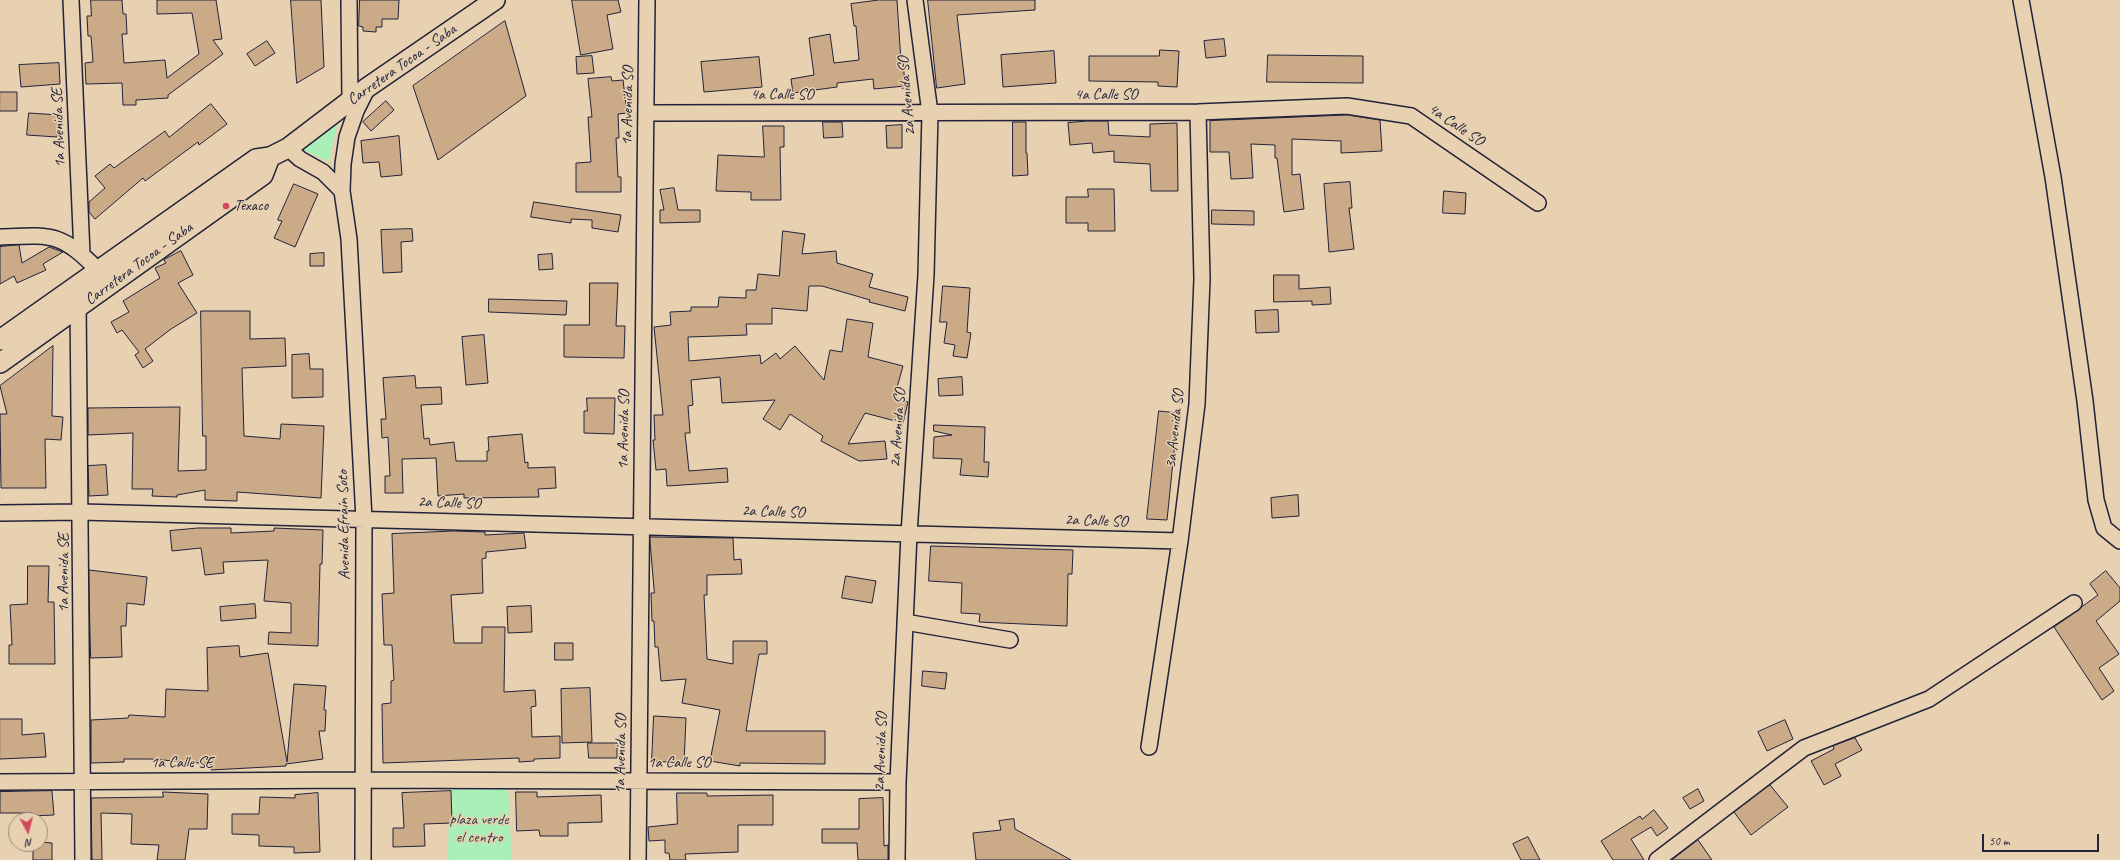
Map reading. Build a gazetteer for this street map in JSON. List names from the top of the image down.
{
  "streets": {
    "main road": ["Carretera Tocoa - Saba"],
    "street": [
      "4a Calle SO",
      "2a Avenida SO",
      "1a Avenida SO",
      "1a Avenida SE",
      "3a Avenida SO",
      "2a Calle SO",
      "Avenida Efraín Soto",
      "1a Calle SE",
      "1a Calle SO"
    ]
  },
  "crossings": [
    ["Carretera Tocoa - Saba", "1a Avenida SE"],
    ["Carretera Tocoa - Saba", "Avenida Efraín Soto"],
    ["4a Calle SO", "2a Avenida SO"],
    ["4a Calle SO", "1a Avenida SO"],
    ["4a Calle SO", "3a Avenida SO"],
    ["2a Avenida SO", "2a Calle SO"],
    ["2a Avenida SO", "1a Calle SO"],
    ["1a Avenida SO", "2a Calle SO"],
    ["1a Avenida SO", "1a Calle SO"],
    ["1a Avenida SE", "2a Calle SO"],
    ["1a Avenida SE", "1a Calle SE"],
    ["3a Avenida SO", "2a Calle SO"],
    ["2a Calle SO", "Avenida Efraín Soto"],
    ["Avenida Efraín Soto", "1a Calle SE"],
    ["Avenida Efraín Soto", "1a Calle SO"],
    ["1a Calle SE", "1a Calle SO"]
  ],
  "parks": ["plaza verde el centro"],
  "places": ["Texaco"],
  "scale_bar": "50 m",
  "north": "bottom"
}
